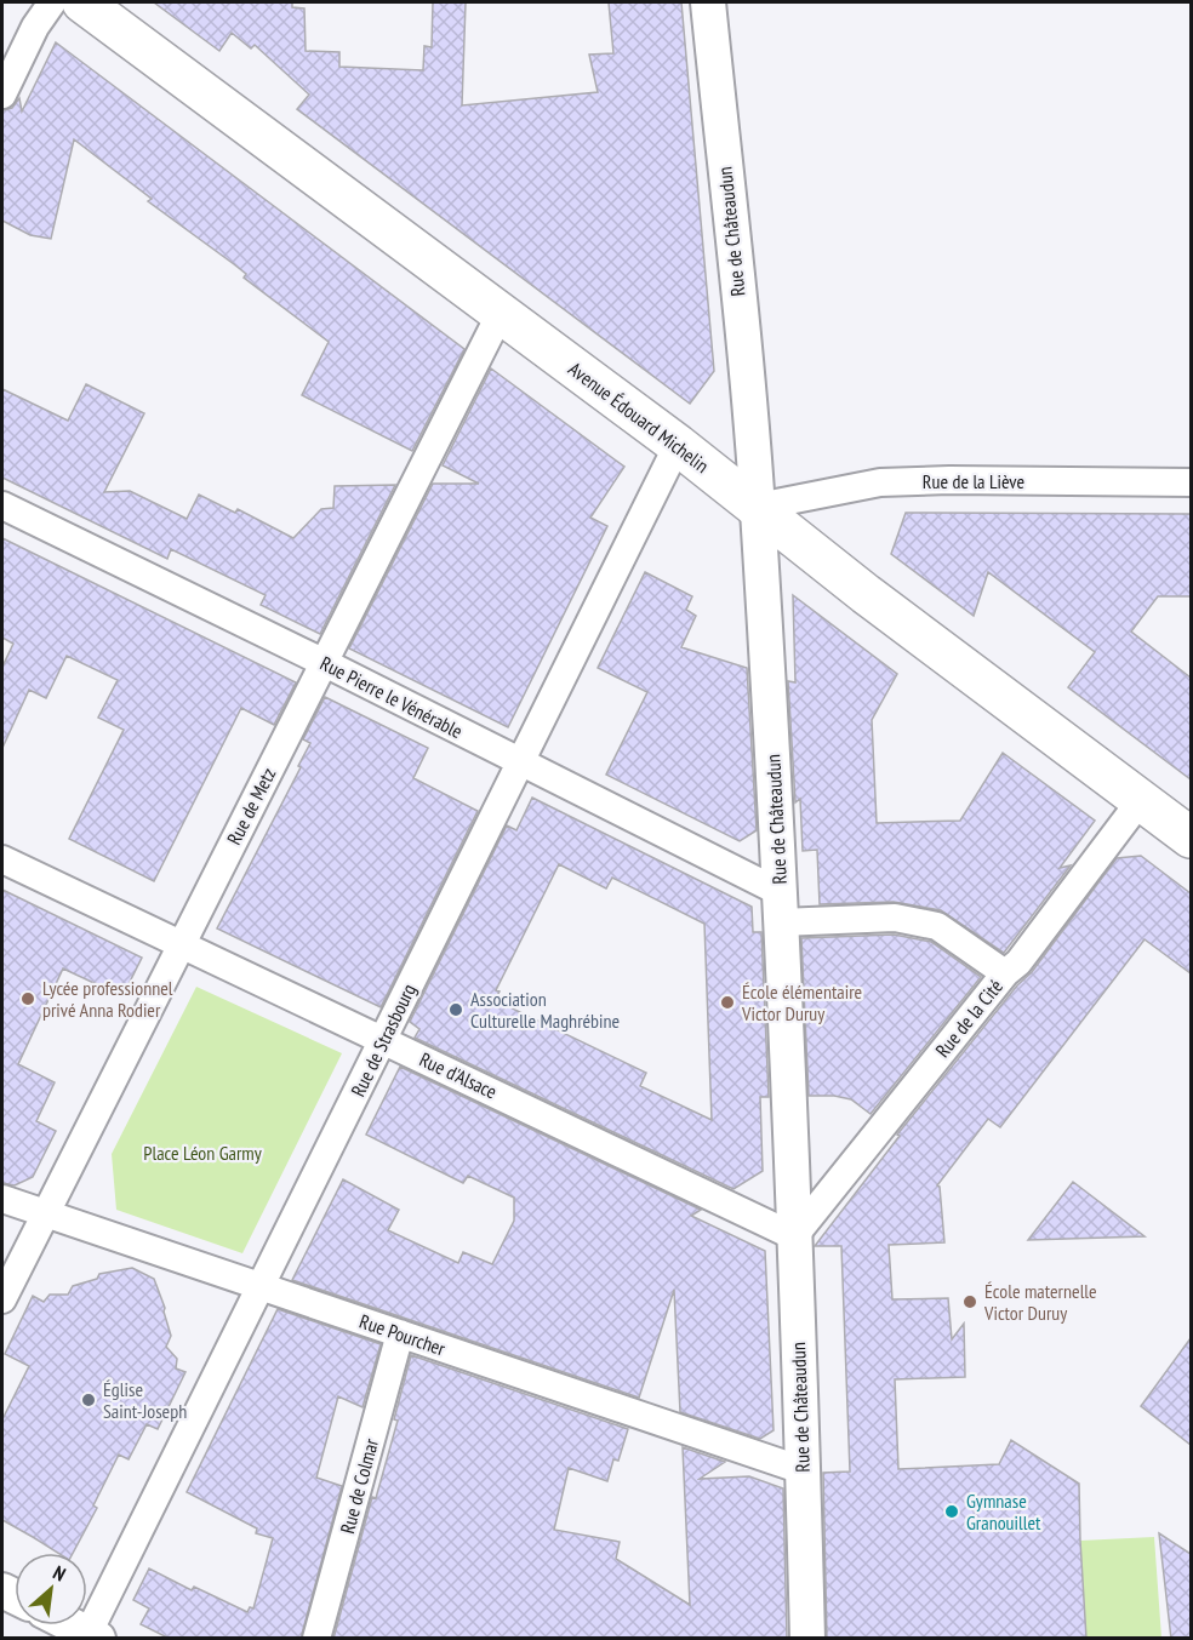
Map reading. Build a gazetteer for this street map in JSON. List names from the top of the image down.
{
  "streets": {
    "main road": ["Avenue Édouard Michelin"],
    "street": [
      "Rue de Châteaudun",
      "Rue de la Liève",
      "Rue Pierre le Vénérable",
      "Rue de Metz",
      "Rue de la Cité",
      "Rue de Strasbourg",
      "Rue d'Alsace",
      "Rue Pourcher",
      "Rue de Colmar"
    ]
  },
  "crossings": [
    ["Rue de Châteaudun", "Avenue Édouard Michelin"],
    ["Rue de Châteaudun", "Rue de la Liève"],
    ["Rue de Châteaudun", "Rue Pierre le Vénérable"],
    ["Rue de Châteaudun", "Rue de la Cité"],
    ["Rue de Châteaudun", "Rue d'Alsace"],
    ["Rue de Châteaudun", "Rue Pourcher"],
    ["Avenue Édouard Michelin", "Rue de la Liève"],
    ["Avenue Édouard Michelin", "Rue de Metz"],
    ["Avenue Édouard Michelin", "Rue de la Cité"],
    ["Avenue Édouard Michelin", "Rue de Strasbourg"],
    ["Rue Pierre le Vénérable", "Rue de Metz"],
    ["Rue Pierre le Vénérable", "Rue de Strasbourg"],
    ["Rue de Metz", "Rue d'Alsace"],
    ["Rue de Metz", "Rue Pourcher"],
    ["Rue de la Cité", "Rue d'Alsace"],
    ["Rue de Strasbourg", "Rue d'Alsace"],
    ["Rue de Strasbourg", "Rue Pourcher"],
    ["Rue Pourcher", "Rue de Colmar"]
  ],
  "parks": ["Place Léon Garmy"],
  "places": [
    "Lycée professionnel privé Anna Rodier",
    "École élémentaire Victor Duruy",
    "Association Culturelle Maghrébine",
    "École maternelle Victor Duruy",
    "Église Saint-Joseph",
    "Gymnase Granouillet"
  ],
  "north": "top right"
}
